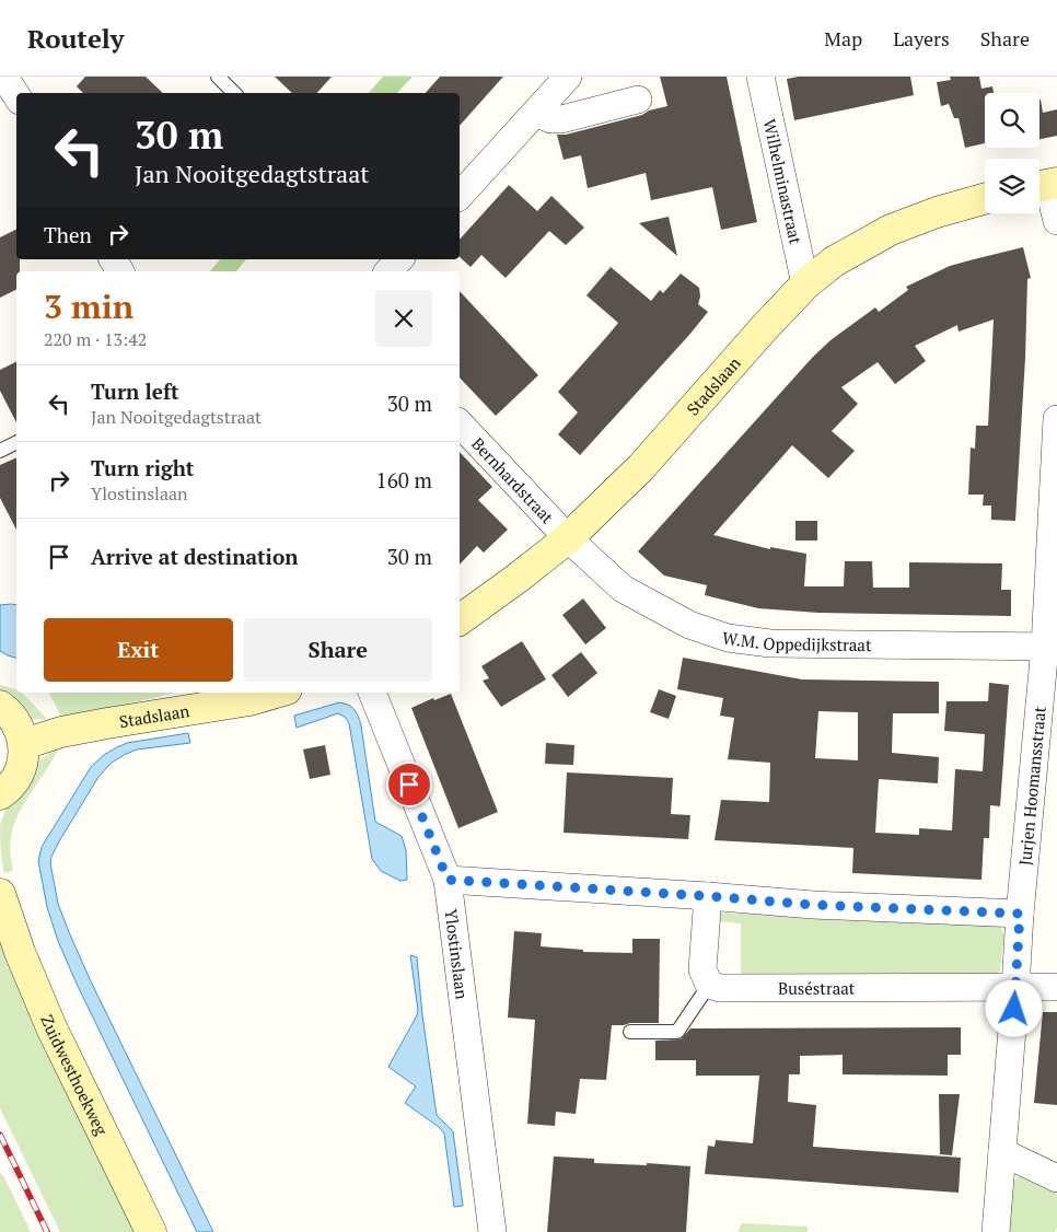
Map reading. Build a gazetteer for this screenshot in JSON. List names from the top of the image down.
{
  "streets": {
    "street": [
      "Wilhelminastraat",
      "Stadslaan",
      "Bernhardstraat",
      "W.M. Oppedijkstraat",
      "Jurjen Hoomansstraat",
      "Ylostinslaan",
      "Buséstraat",
      "Zuidwesthoekweg"
    ]
  },
  "crossings": [
    ["Wilhelminastraat", "Stadslaan"],
    ["Stadslaan", "Bernhardstraat"],
    ["Stadslaan", "W.M. Oppedijkstraat"],
    ["Bernhardstraat", "W.M. Oppedijkstraat"],
    ["W.M. Oppedijkstraat", "Jurjen Hoomansstraat"],
    ["Jurjen Hoomansstraat", "Buséstraat"]
  ],
  "page": {
    "header": "Routely",
    "nav": ["Map", "Layers", "Share"],
    "turn": ["30 m", "Jan Nooitgedagtstraat"],
    "then": "Then",
    "heading": ["3 min", "220 m · 13:42"],
    "list": [
      {
        "name": "Turn left",
        "note": "Jan Nooitgedagtstraat",
        "value": "30 m"
      },
      {
        "name": "Turn right",
        "note": "Ylostinslaan",
        "value": "160 m"
      },
      {
        "name": "Arrive at destination",
        "value": "30 m"
      }
    ],
    "buttons": ["Exit", "Share"]
  }
}
